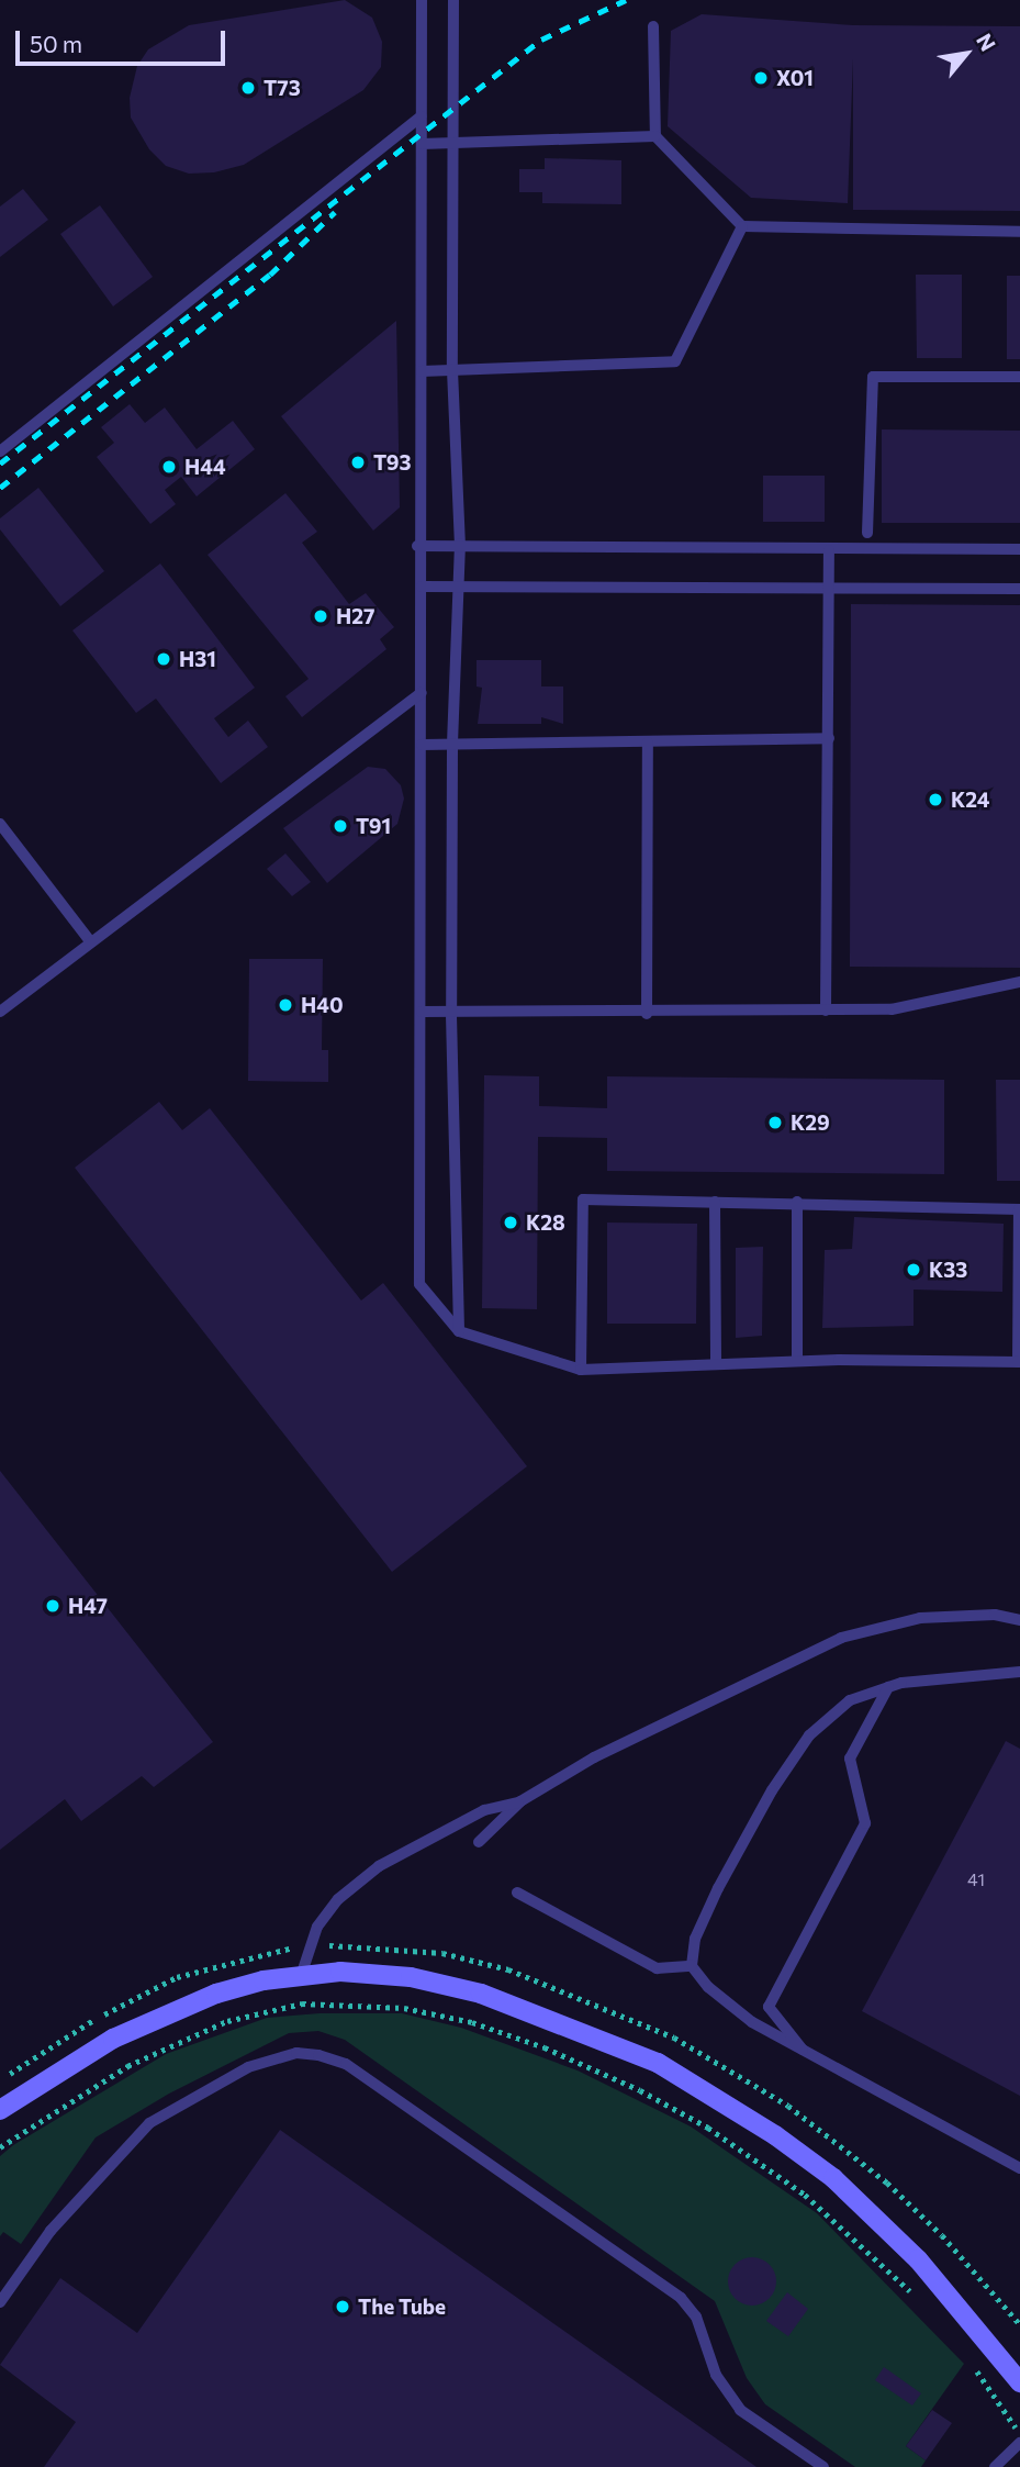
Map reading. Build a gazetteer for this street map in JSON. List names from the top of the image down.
{
  "places": [
    "X01",
    "T73",
    "T93",
    "H44",
    "H27",
    "H31",
    "K24",
    "T91",
    "H40",
    "K29",
    "K28",
    "K33",
    "H47",
    "The Tube"
  ],
  "house_numbers": ["41"],
  "scale_bar": "50 m",
  "north": "top right"
}
